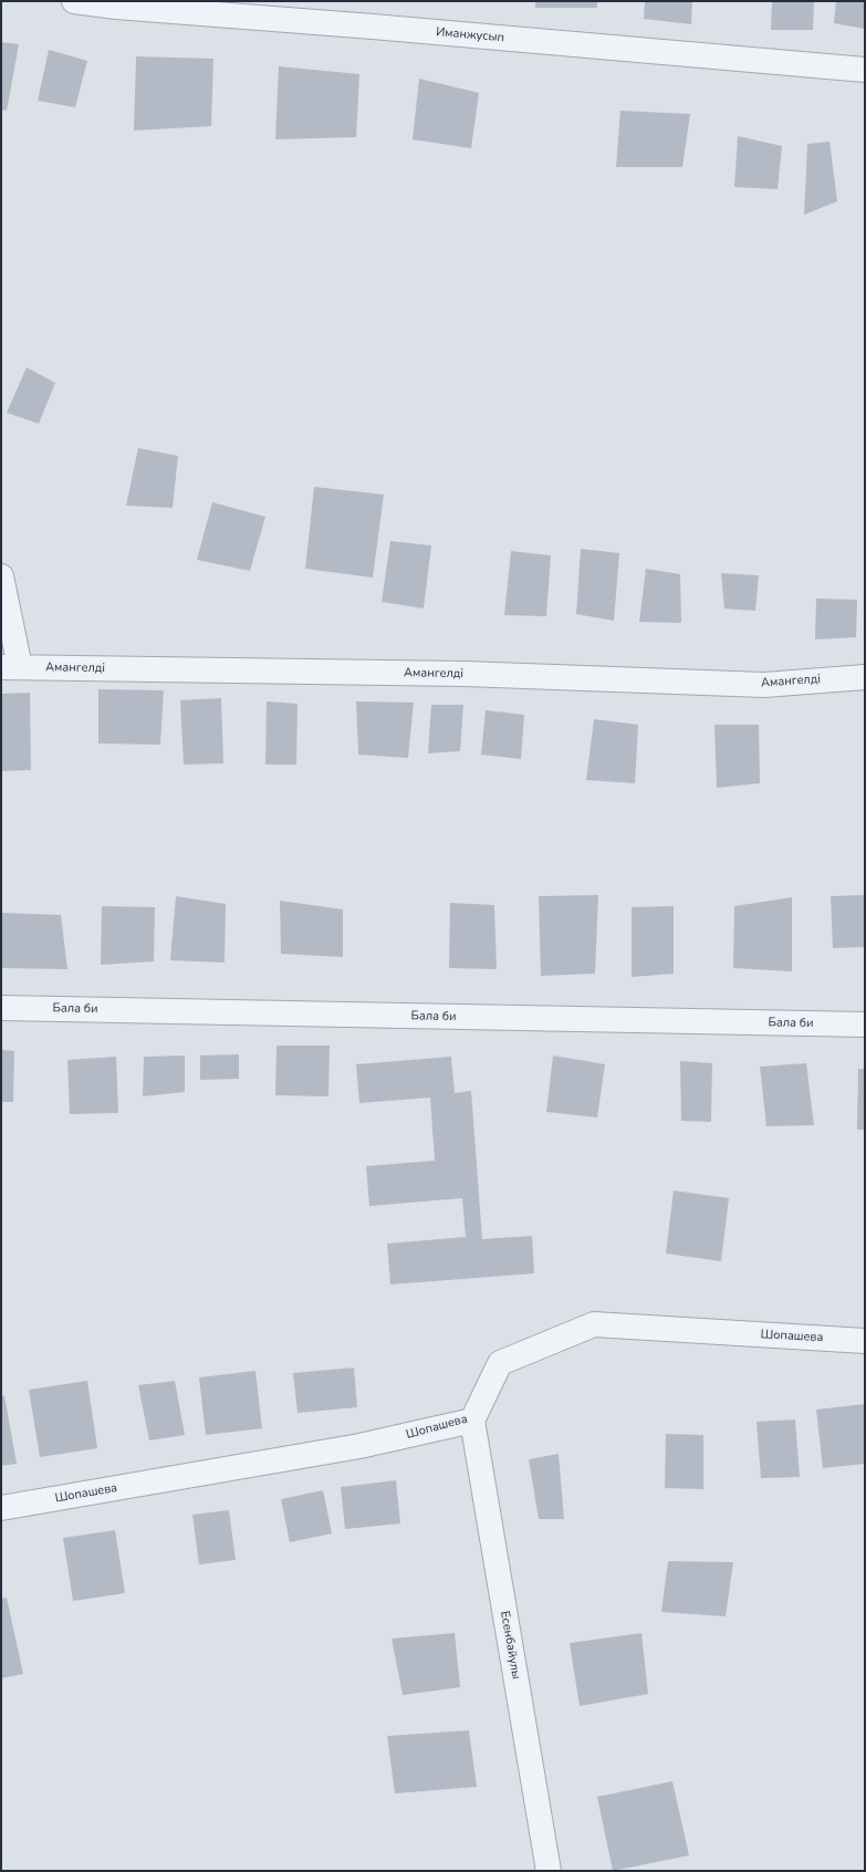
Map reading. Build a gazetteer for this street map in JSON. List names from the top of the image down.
{
  "streets": {
    "street": [
      "Иманжусып",
      "Амангелді",
      "Бала би",
      "Шопашева",
      "Есенбайулы"
    ]
  },
  "crossings": [
    ["Шопашева", "Есенбайулы"]
  ]
}
